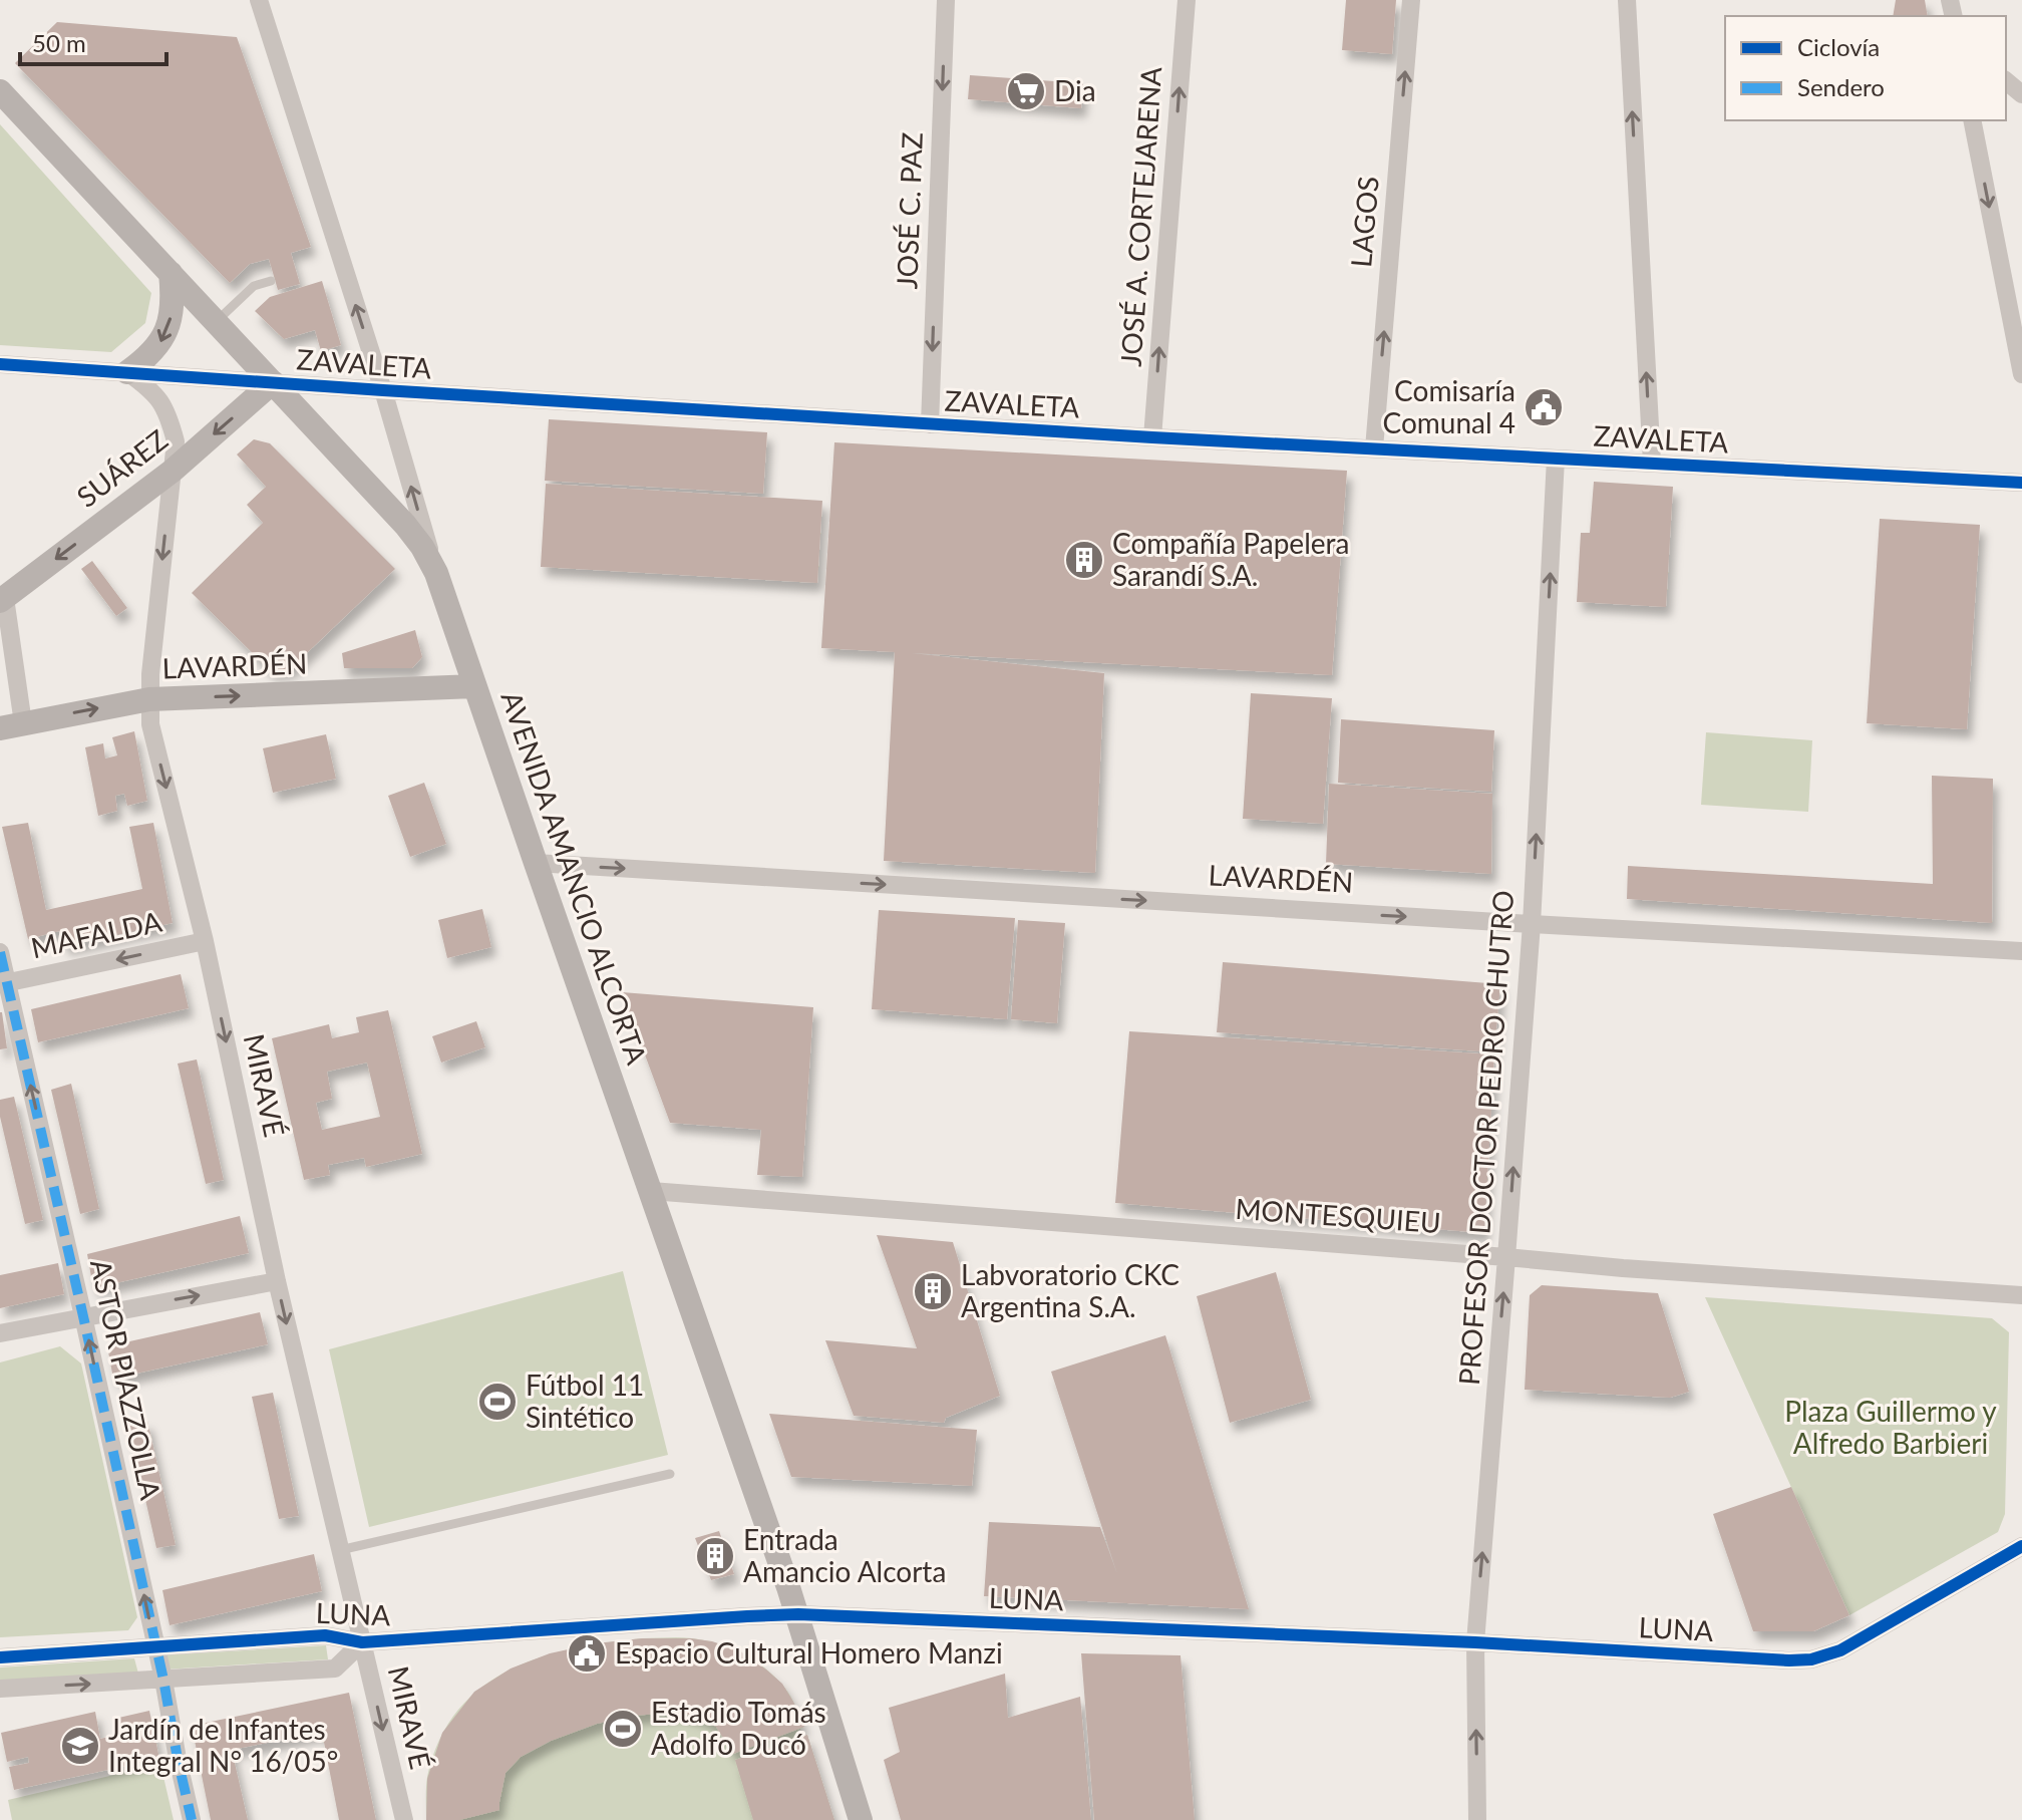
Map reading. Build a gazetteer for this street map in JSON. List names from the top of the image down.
{
  "streets": {
    "main road": ["SUÁREZ", "LAVARDÉN", "AVENIDA AMANCIO ALCORTA"],
    "street": [
      "JOSÉ C. PAZ",
      "JOSÉ A. CORTEJARENA",
      "LAGOS",
      "ZAVALETA",
      "MAFALDA",
      "MIRAVÉ",
      "PROFESOR DOCTOR PEDRO CHUTRO",
      "MONTESQUIEU",
      "ASTOR PIAZZOLLA",
      "LUNA"
    ]
  },
  "crossings": [
    ["JOSÉ C. PAZ", "ZAVALETA"],
    ["JOSÉ A. CORTEJARENA", "ZAVALETA"],
    ["LAGOS", "ZAVALETA"],
    ["ZAVALETA", "SUÁREZ"],
    ["ZAVALETA", "AVENIDA AMANCIO ALCORTA"],
    ["ZAVALETA", "MIRAVÉ"],
    ["ZAVALETA", "PROFESOR DOCTOR PEDRO CHUTRO"],
    ["SUÁREZ", "AVENIDA AMANCIO ALCORTA"],
    ["SUÁREZ", "MIRAVÉ"],
    ["LAVARDÉN", "AVENIDA AMANCIO ALCORTA"],
    ["LAVARDÉN", "MIRAVÉ"],
    ["LAVARDÉN", "PROFESOR DOCTOR PEDRO CHUTRO"],
    ["AVENIDA AMANCIO ALCORTA", "MONTESQUIEU"],
    ["AVENIDA AMANCIO ALCORTA", "LUNA"],
    ["MAFALDA", "MIRAVÉ"],
    ["MAFALDA", "ASTOR PIAZZOLLA"],
    ["MIRAVÉ", "LUNA"],
    ["PROFESOR DOCTOR PEDRO CHUTRO", "MONTESQUIEU"],
    ["PROFESOR DOCTOR PEDRO CHUTRO", "LUNA"],
    ["ASTOR PIAZZOLLA", "LUNA"]
  ],
  "one_way": [
    "JOSÉ C. PAZ",
    "JOSÉ A. CORTEJARENA",
    "LAGOS",
    "SUÁREZ",
    "LAVARDÉN",
    "MAFALDA",
    "MIRAVÉ",
    "PROFESOR DOCTOR PEDRO CHUTRO",
    "ASTOR PIAZZOLLA"
  ],
  "parks": ["Plaza Guillermo y Alfredo Barbieri"],
  "places": {
    "supermarket": ["Dia"],
    "public building": ["Comisaría Comunal 4", "Espacio Cultural Homero Manzi"],
    "building": ["Compañía Papelera Sarandí S.A.", "Labvoratorio CKC Argentina S.A.", "Entrada Amancio Alcorta"],
    "sports": ["Fútbol 11 Sintético", "Estadio Tomás Adolfo Ducó"],
    "school or university": ["Jardín de Infantes Integral N° 16/05°"]
  },
  "legend": ["Ciclovía", "Sendero"],
  "scale_bar": "50 m"
}
